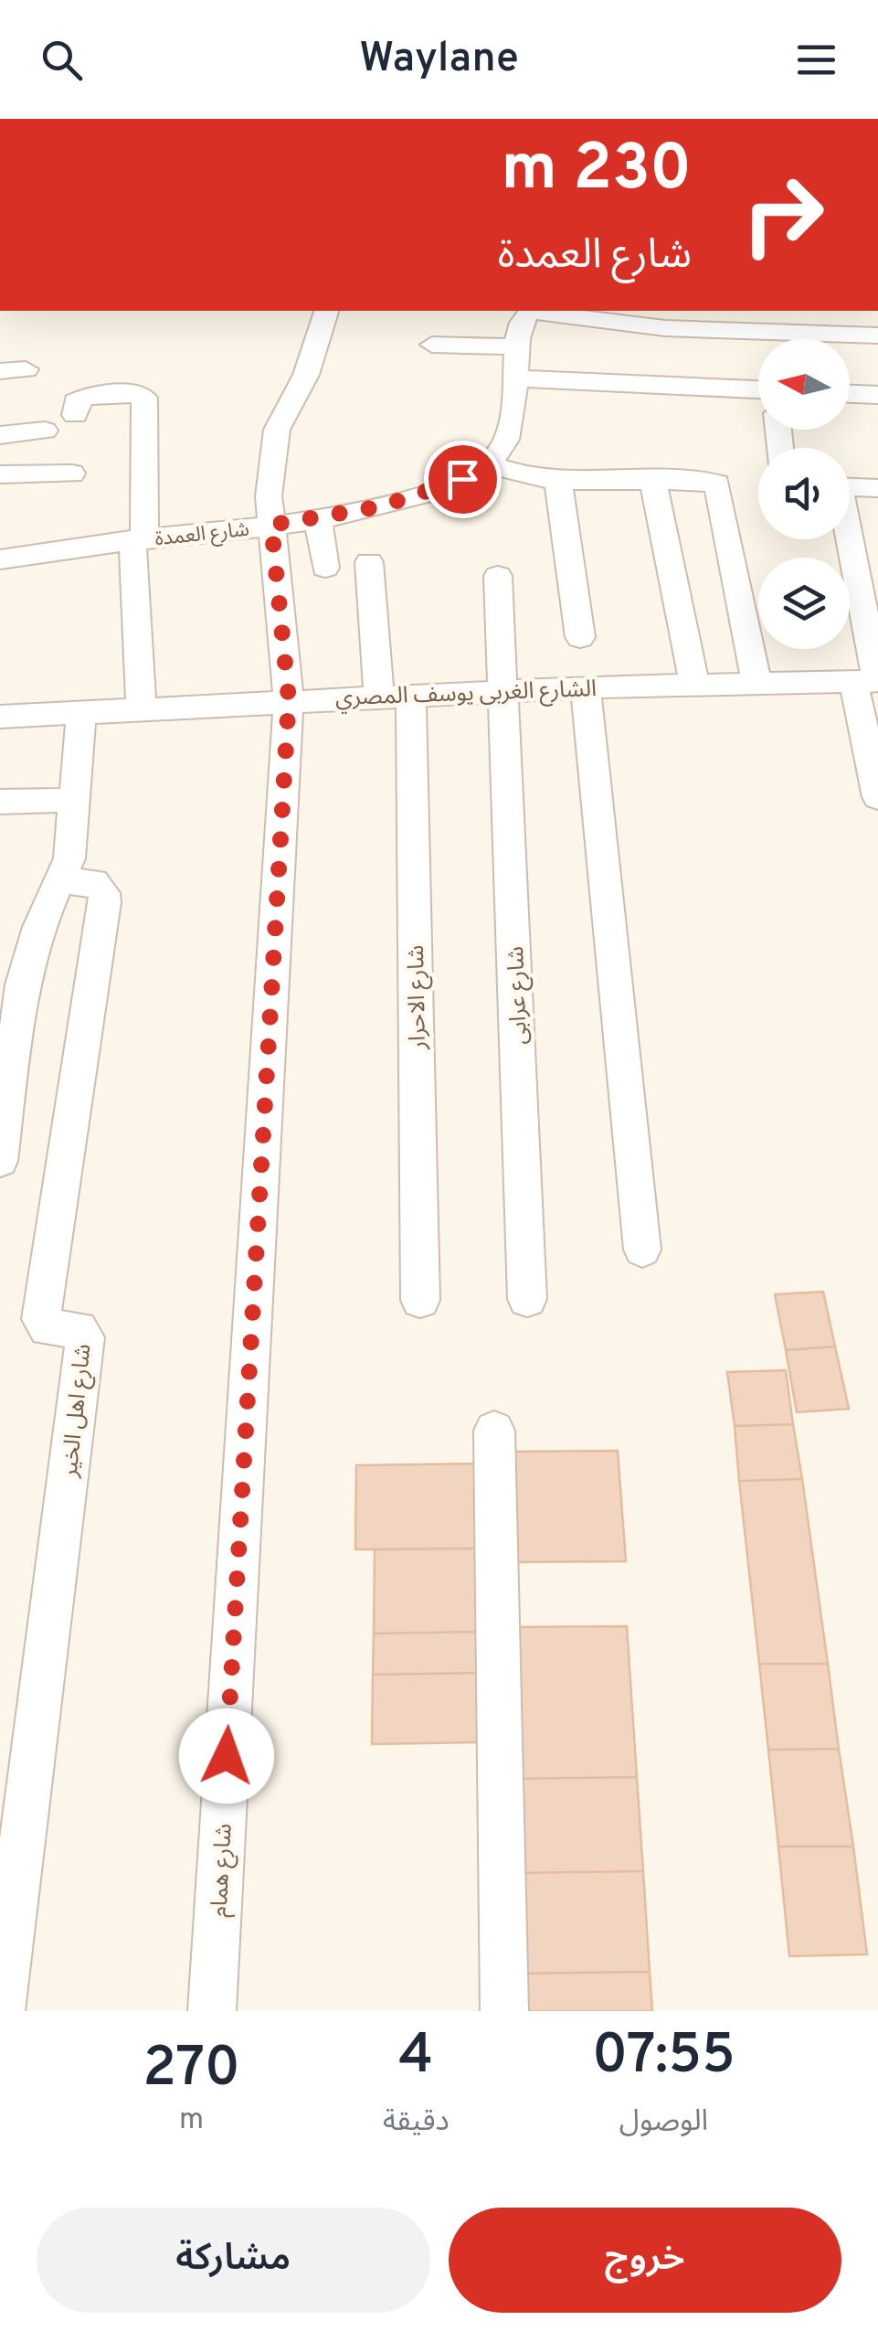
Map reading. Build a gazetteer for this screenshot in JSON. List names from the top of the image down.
{
  "streets": {
    "street": [
      "شارع العمدة",
      "الشارع الغربى يوسف المصري",
      "شارع عرابى",
      "شارع الاحرار",
      "شارع اهل الخير",
      "شارع همام"
    ]
  },
  "crossings": [
    ["شارع العمدة", "شارع همام"],
    ["الشارع الغربى يوسف المصري", "شارع عرابى"],
    ["الشارع الغربى يوسف المصري", "شارع الاحرار"],
    ["الشارع الغربى يوسف المصري", "شارع همام"]
  ],
  "north": "left",
  "page": {
    "header": "Waylane",
    "turn": ["230 m", "شارع العمدة"],
    "eta": [
      "07:55",
      "الوصول",
      "4",
      "دقيقة",
      "270",
      "m"
    ],
    "buttons": ["خروج", "مشاركة"]
  }
}
